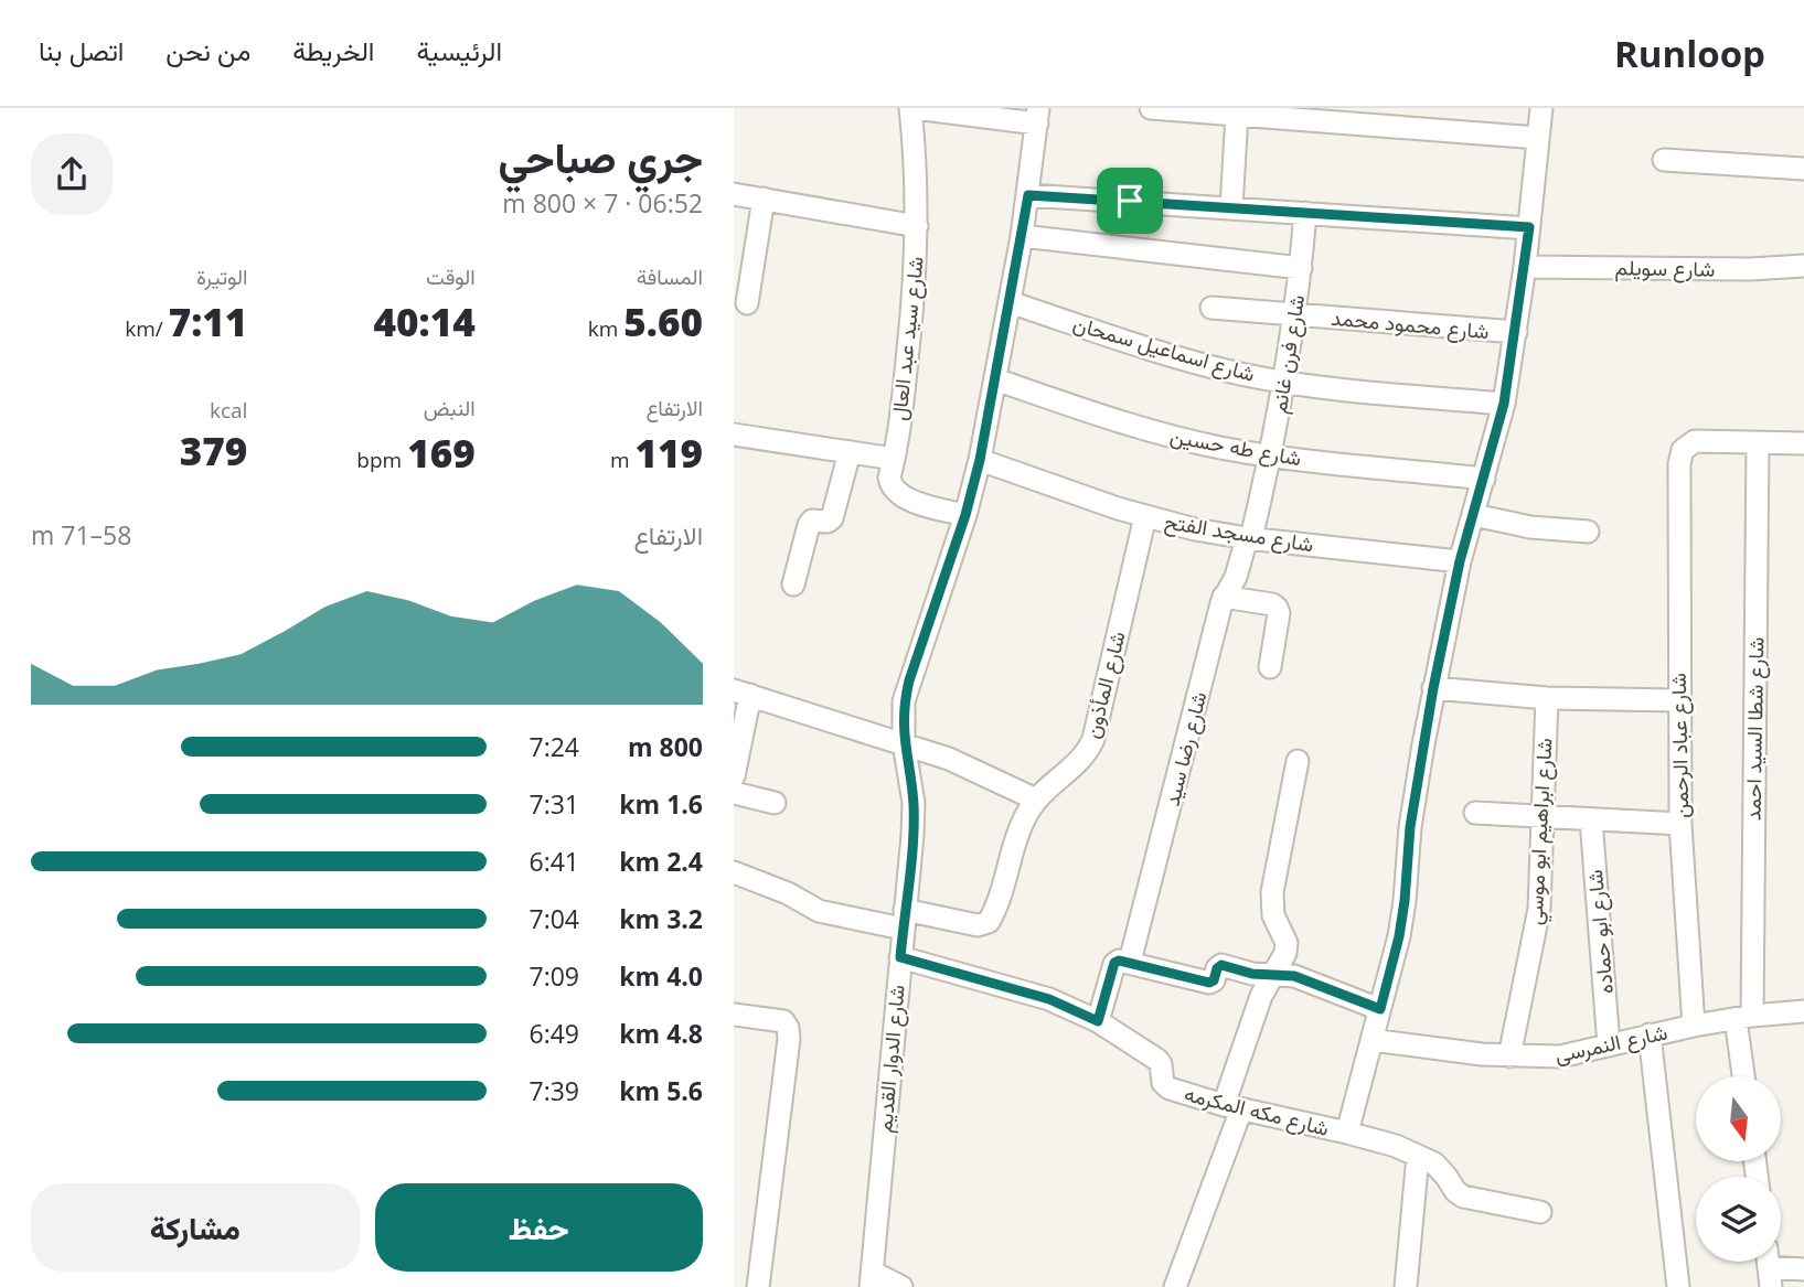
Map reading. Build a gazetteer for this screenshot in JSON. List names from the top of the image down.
{
  "streets": {
    "street": [
      "شارع سويلم",
      "شارع محمود محمد",
      "شارع سيد عبد العال",
      "شارع اسماعيل سمحان",
      "شارع فرن غانم",
      "شارع طه حسين",
      "شارع مسجد الفتح",
      "شارع المأذون",
      "شارع شطا السيد احمد",
      "شارع عباد الرحمن",
      "شارع رضا سيد",
      "شارع ابراهيم ابو موسي",
      "شارع ابو حماده",
      "شارع النمرسى",
      "شارع الدوار القديم",
      "شارع مكه المكرمه"
    ]
  },
  "crossings": [
    ["شارع محمود محمد", "شارع فرن غانم"],
    ["شارع سيد عبد العال", "شارع الدوار القديم"],
    ["شارع اسماعيل سمحان", "شارع فرن غانم"],
    ["شارع اسماعيل سمحان", "شارع الدوار القديم"],
    ["شارع فرن غانم", "شارع طه حسين"],
    ["شارع فرن غانم", "شارع مسجد الفتح"],
    ["شارع فرن غانم", "شارع رضا سيد"],
    ["شارع طه حسين", "شارع الدوار القديم"],
    ["شارع مسجد الفتح", "شارع المأذون"],
    ["شارع مسجد الفتح", "شارع رضا سيد"],
    ["شارع مسجد الفتح", "شارع الدوار القديم"],
    ["شارع المأذون", "شارع الدوار القديم"],
    ["شارع شطا السيد احمد", "شارع عباد الرحمن"],
    ["شارع شطا السيد احمد", "شارع النمرسى"],
    ["شارع عباد الرحمن", "شارع النمرسى"],
    ["شارع ابراهيم ابو موسي", "شارع النمرسى"],
    ["شارع ابو حماده", "شارع النمرسى"],
    ["شارع الدوار القديم", "شارع مكه المكرمه"]
  ],
  "north": "bottom",
  "page": {
    "header": "Runloop",
    "nav": [
      "الرئيسية",
      "الخريطة",
      "من نحن",
      "اتصل بنا"
    ],
    "heading": ["جري صباحي", "06:52 · 7 × 800 m"],
    "stats": [
      ["المسافة", "5.60 km"],
      ["الوقت", "40:14"],
      ["الوتيرة", "7:11 /km"],
      ["الارتفاع", "119 m"],
      ["النبض", "169 bpm"],
      ["kcal", "379"]
    ],
    "chart": ["الارتفاع", "58–71 m"],
    "list": [
      {
        "name": "800 m",
        "note": "7:24"
      },
      {
        "name": "1.6 km",
        "note": "7:31"
      },
      {
        "name": "2.4 km",
        "note": "6:41"
      },
      {
        "name": "3.2 km",
        "note": "7:04"
      },
      {
        "name": "4.0 km",
        "note": "7:09"
      },
      {
        "name": "4.8 km",
        "note": "6:49"
      },
      {
        "name": "5.6 km",
        "note": "7:39"
      }
    ],
    "buttons": ["حفظ", "مشاركة"]
  }
}
